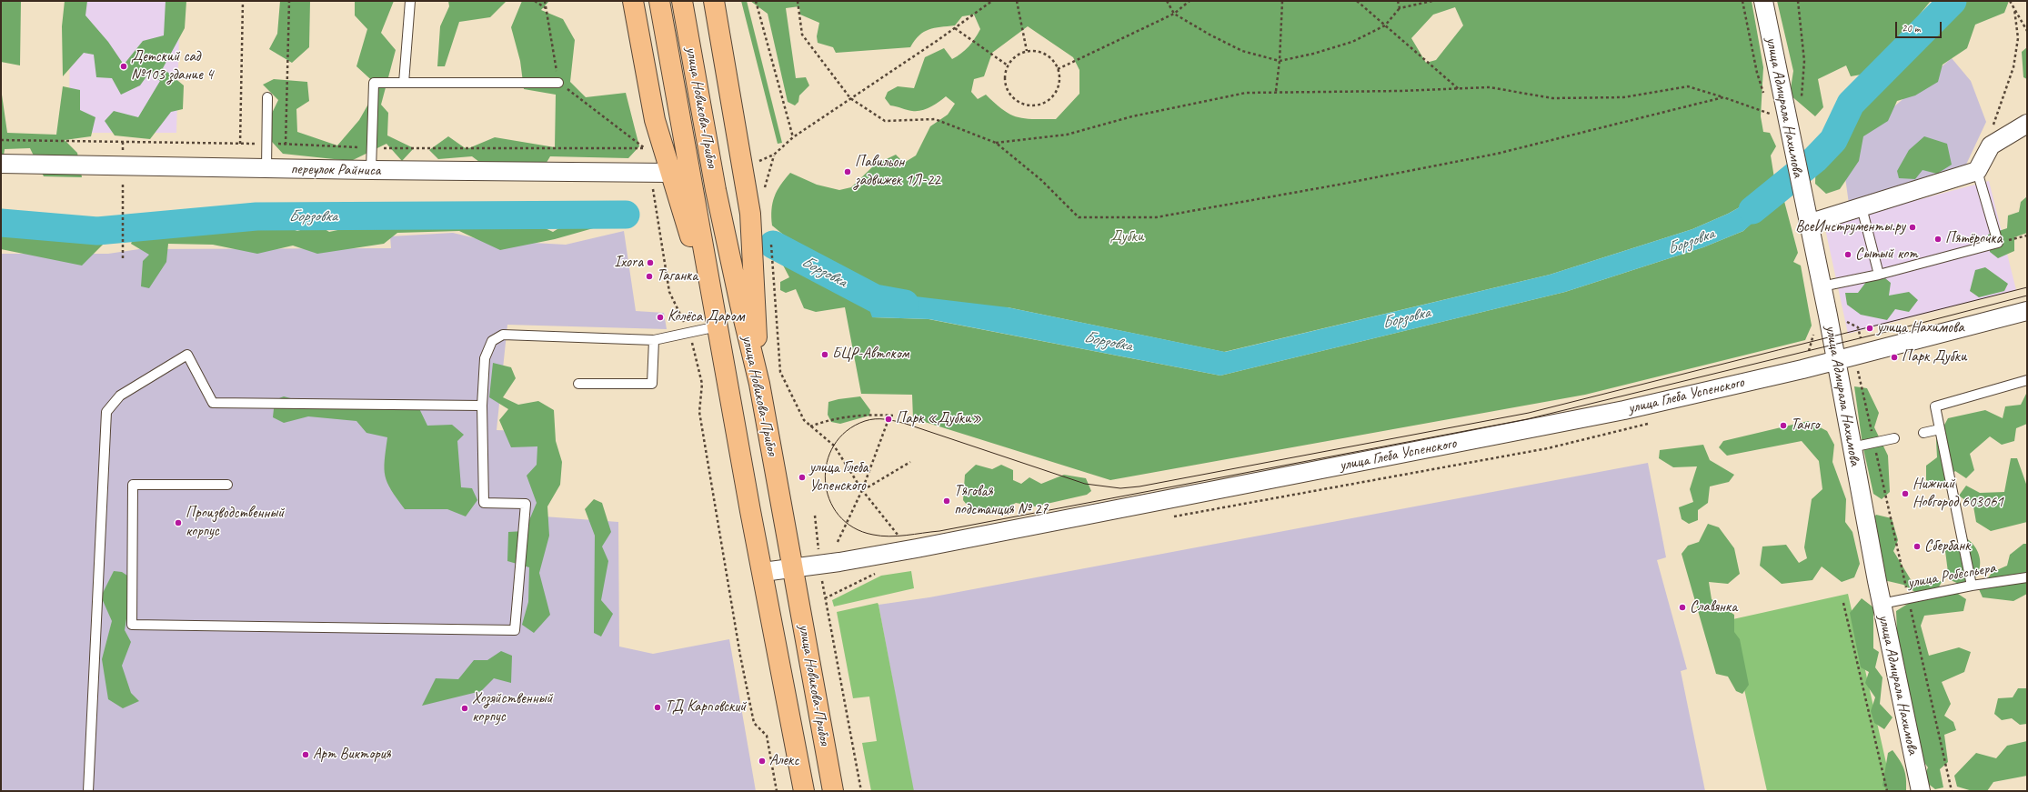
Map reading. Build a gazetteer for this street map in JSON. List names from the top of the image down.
{
  "streets": {
    "main road": ["улица Новикова-Прибоя"],
    "street": ["улица Адмирала Нахимова", "переулок Райниса", "улица Глеба Успенского"],
    "lane": ["улица Робеспьера"]
  },
  "crossings": [
    ["улица Новикова-Прибоя", "улица Глеба Успенского"],
    ["улица Адмирала Нахимова", "улица Глеба Успенского"],
    ["улица Адмирала Нахимова", "улица Робеспьера"]
  ],
  "water": ["Борзовка"],
  "parks": ["Дубки"],
  "places": [
    "Детский сад №103 здание 4",
    "Павильон задвижек 1Л-22",
    "ВсеИнструменты.ру",
    "Пятёрочка",
    "Сытый кот",
    "Ixora",
    "Таганка",
    "Колёса Даром",
    "улица Нахимова",
    "БЦР-Автоком",
    "Парк Дубки",
    "Парк «Дубки»",
    "Танго",
    "улица Глеба Успенского",
    "Нижний Новгород 603061",
    "Тяговая подстанция № 27",
    "Производственный корпус",
    "Сбербанк",
    "Славянка",
    "ТД Карповский",
    "Хозяйственный корпус",
    "Арт Виктория",
    "Алекс"
  ],
  "scale_bar": "20 m"
}
